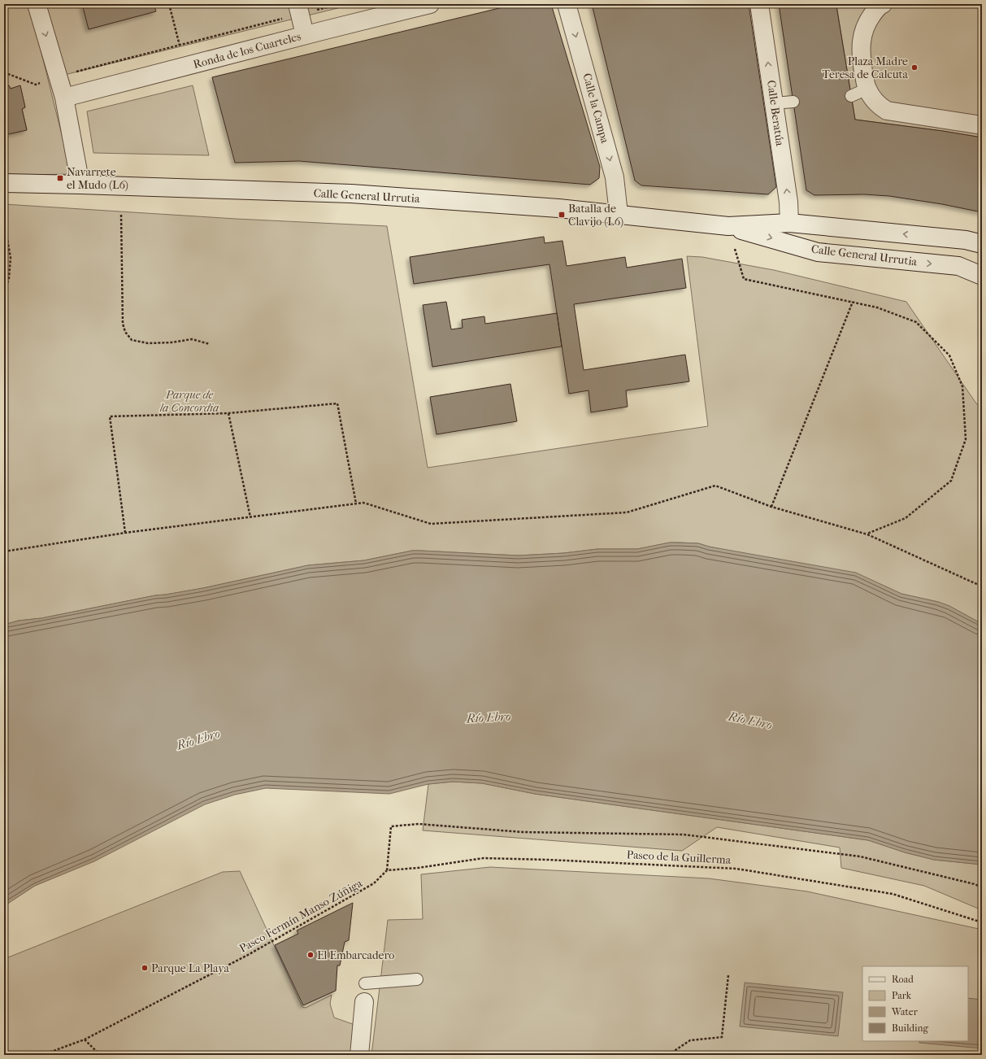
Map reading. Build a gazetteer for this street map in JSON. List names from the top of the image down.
{
  "streets": {
    "street": [
      "Ronda de los Cuarteles",
      "Calle la Campa",
      "Calle Beratúa",
      "Calle General Urrutia"
    ],
    "path": ["Paseo de la Guillerma", "Paseo Fermín Manso Zúñiga"]
  },
  "crossings": [
    ["Calle la Campa", "Calle General Urrutia"],
    ["Calle Beratúa", "Calle General Urrutia"],
    ["Paseo de la Guillerma", "Paseo Fermín Manso Zúñiga"]
  ],
  "one_way": ["Calle la Campa", "Calle Beratúa"],
  "water": ["Río Ebro"],
  "parks": ["Parque de la Concordia"],
  "places": {
    "other": ["Plaza Madre Teresa de Calcuta", "El Embarcadero", "Parque La Playa"],
    "transit": ["Navarrete el Mudo (L6)", "Batalla de Clavijo (L6)"]
  },
  "legend": [
    "Road",
    "Park",
    "Water",
    "Building"
  ]
}
